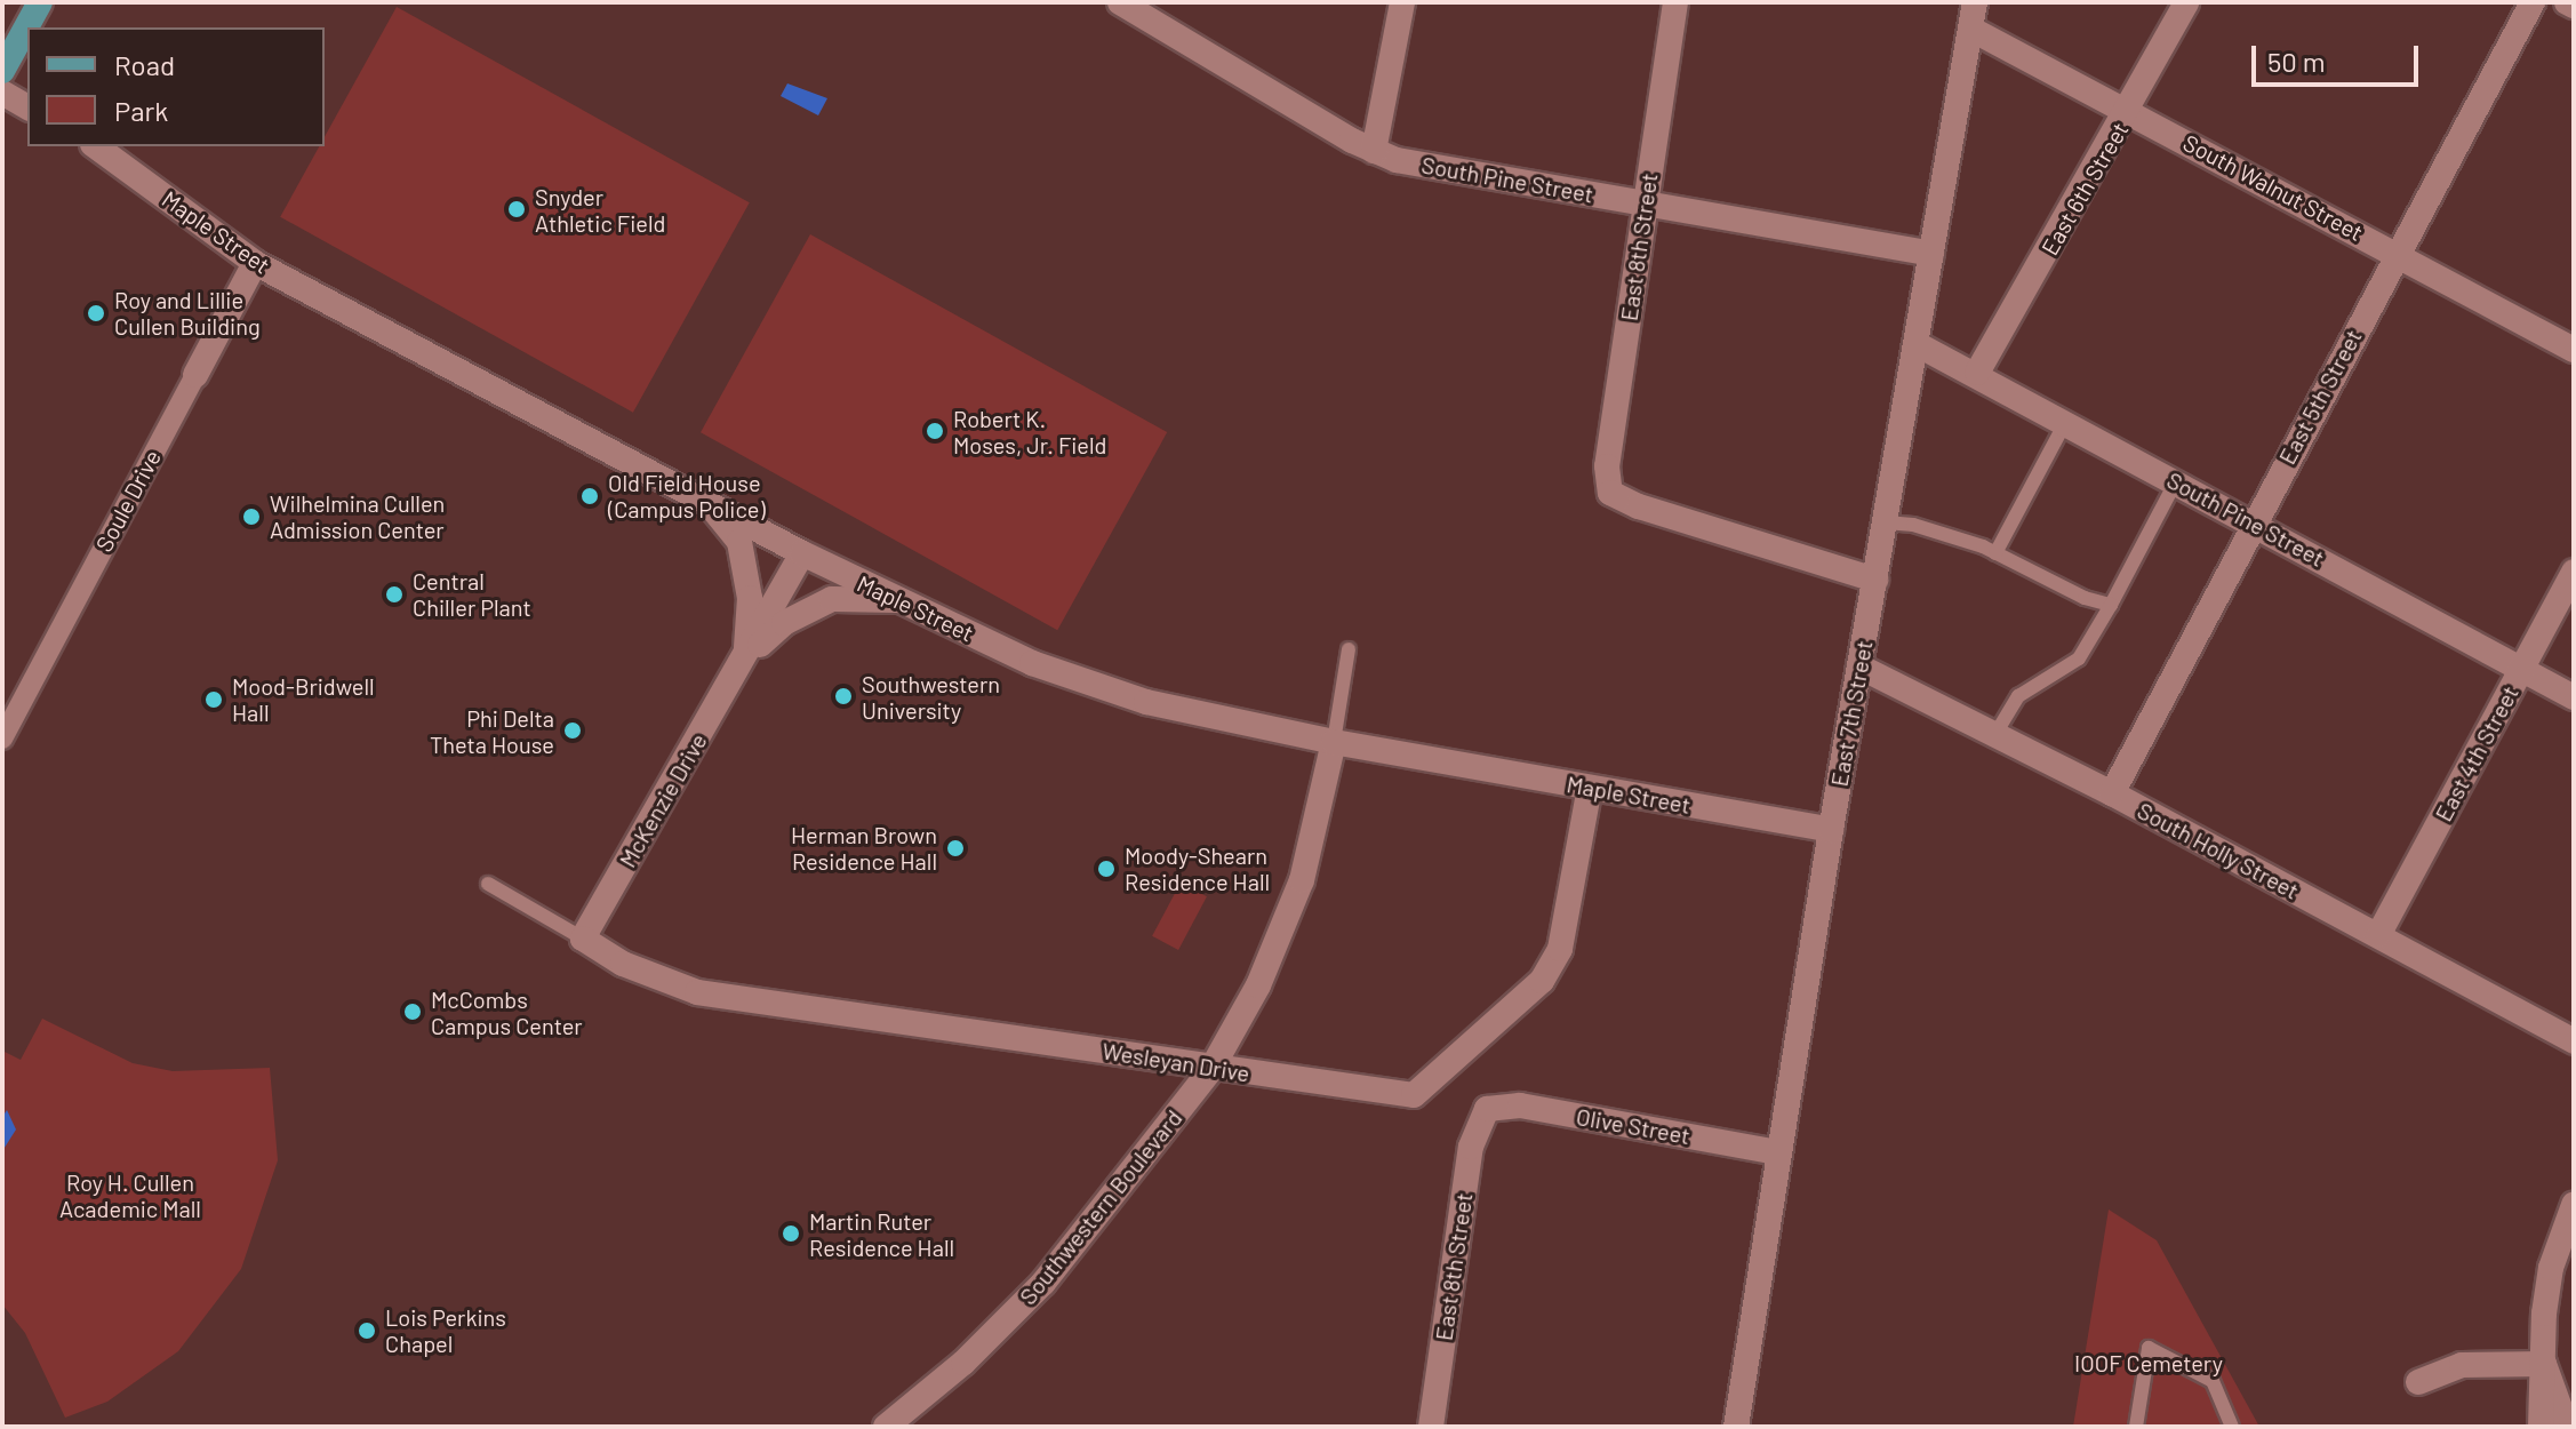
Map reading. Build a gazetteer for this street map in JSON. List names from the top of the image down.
{
  "streets": {
    "street": [
      "South Pine Street",
      "South Walnut Street",
      "East 6th Street",
      "Maple Street",
      "East 8th Street",
      "East 5th Street",
      "Soule Drive",
      "East 7th Street",
      "East 4th Street",
      "McKenzie Drive",
      "South Holly Street",
      "Wesleyan Drive",
      "Olive Street",
      "Southwestern Boulevard"
    ]
  },
  "crossings": [
    ["South Pine Street", "East 6th Street"],
    ["South Pine Street", "East 8th Street"],
    ["South Pine Street", "East 5th Street"],
    ["South Pine Street", "East 7th Street"],
    ["South Pine Street", "East 4th Street"],
    ["South Walnut Street", "East 6th Street"],
    ["South Walnut Street", "East 5th Street"],
    ["South Walnut Street", "East 7th Street"],
    ["Maple Street", "Soule Drive"],
    ["Maple Street", "East 7th Street"],
    ["Maple Street", "McKenzie Drive"],
    ["Maple Street", "Wesleyan Drive"],
    ["Maple Street", "Southwestern Boulevard"],
    ["East 8th Street", "East 7th Street"],
    ["East 8th Street", "Olive Street"],
    ["East 5th Street", "South Holly Street"],
    ["East 7th Street", "South Holly Street"],
    ["East 7th Street", "Olive Street"],
    ["East 4th Street", "South Holly Street"],
    ["McKenzie Drive", "Wesleyan Drive"],
    ["Wesleyan Drive", "Southwestern Boulevard"]
  ],
  "parks": ["Roy H. Cullen Academic Mall", "IOOF Cemetery"],
  "places": [
    "Snyder Athletic Field",
    "Roy and Lillie Cullen Building",
    "Robert K. Moses, Jr. Field",
    "Old Field House (Campus Police)",
    "Wilhelmina Cullen Admission Center",
    "Central Chiller Plant",
    "Southwestern University",
    "Mood-Bridwell Hall",
    "Phi Delta Theta House",
    "Herman Brown Residence Hall",
    "Moody-Shearn Residence Hall",
    "McCombs Campus Center",
    "Martin Ruter Residence Hall",
    "Lois Perkins Chapel"
  ],
  "legend": ["Road", "Park"],
  "scale_bar": "50 m"
}
